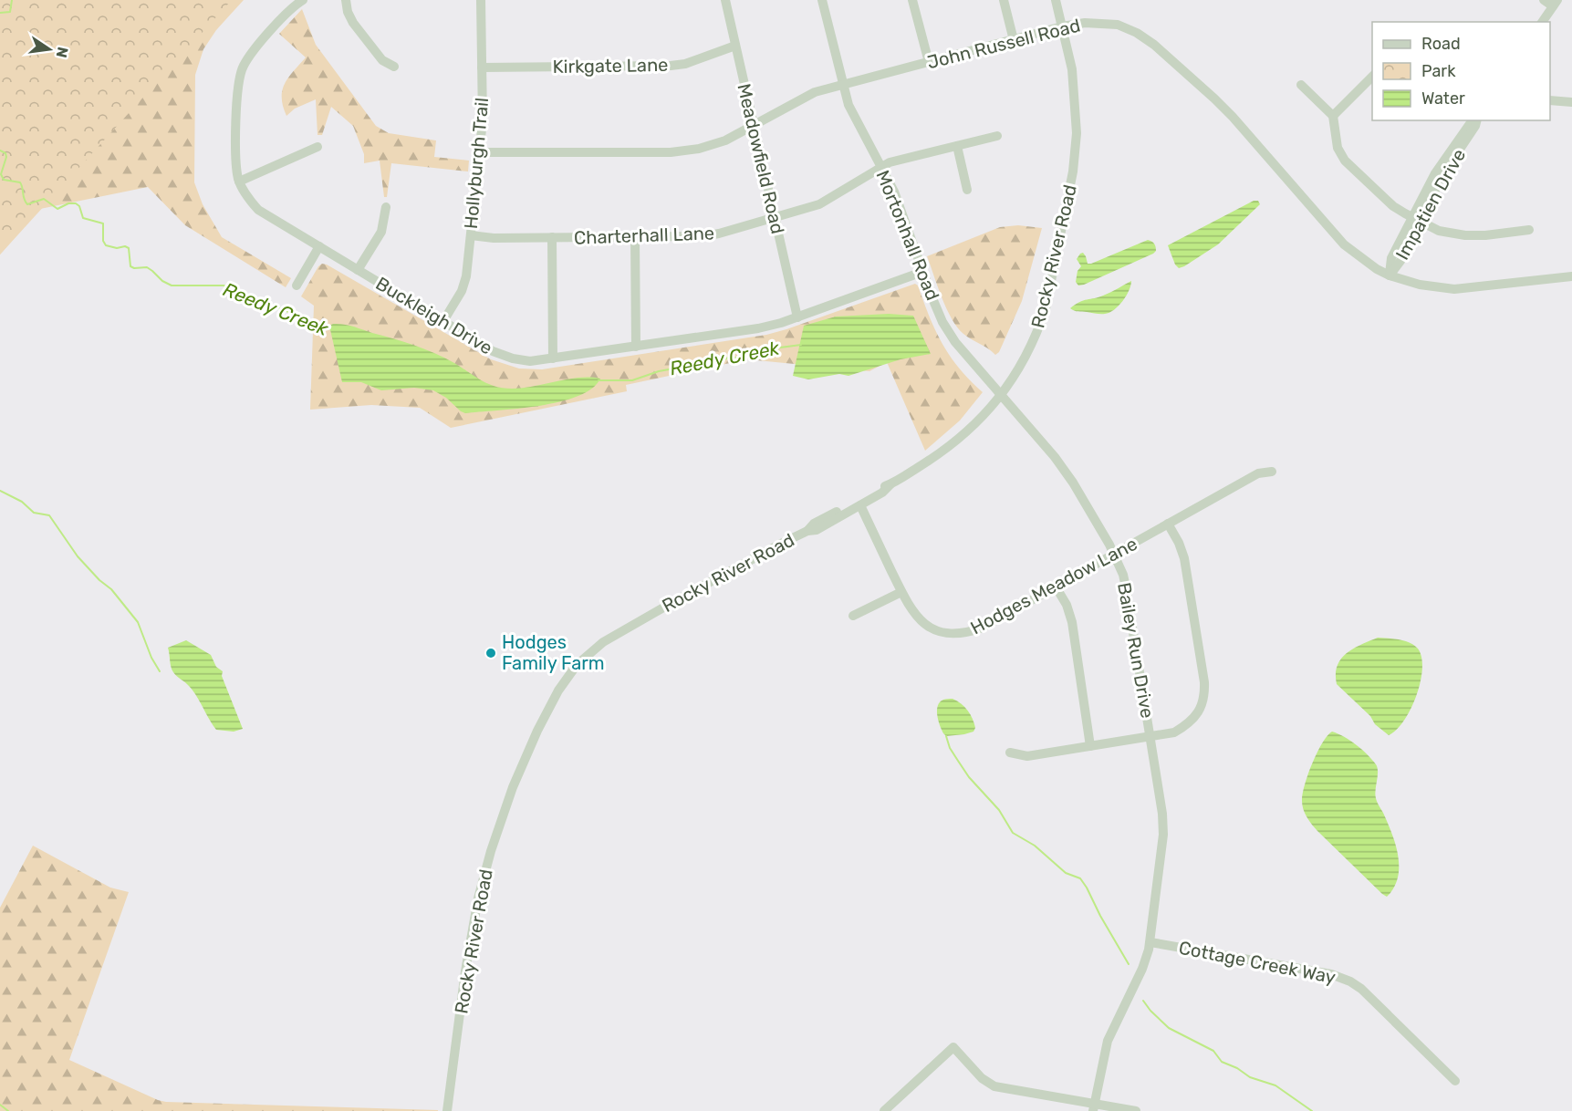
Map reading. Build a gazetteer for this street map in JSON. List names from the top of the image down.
{
  "streets": {
    "street": [
      "John Russell Road",
      "Kirkgate Lane",
      "Meadowfield Road",
      "Hollyburgh Trail",
      "Impatien Drive",
      "Charterhall Lane",
      "Mortonhall Road",
      "Rocky River Road",
      "Buckleigh Drive",
      "Hodges Meadow Lane",
      "Bailey Run Drive",
      "Cottage Creek Way"
    ]
  },
  "crossings": [
    ["John Russell Road", "Meadowfield Road"],
    ["John Russell Road", "Hollyburgh Trail"],
    ["John Russell Road", "Impatien Drive"],
    ["John Russell Road", "Mortonhall Road"],
    ["John Russell Road", "Rocky River Road"],
    ["Kirkgate Lane", "Meadowfield Road"],
    ["Kirkgate Lane", "Hollyburgh Trail"],
    ["Meadowfield Road", "Charterhall Lane"],
    ["Meadowfield Road", "Buckleigh Drive"],
    ["Hollyburgh Trail", "Charterhall Lane"],
    ["Hollyburgh Trail", "Buckleigh Drive"],
    ["Charterhall Lane", "Mortonhall Road"],
    ["Mortonhall Road", "Rocky River Road"],
    ["Mortonhall Road", "Buckleigh Drive"],
    ["Mortonhall Road", "Bailey Run Drive"],
    ["Rocky River Road", "Hodges Meadow Lane"],
    ["Rocky River Road", "Bailey Run Drive"],
    ["Hodges Meadow Lane", "Bailey Run Drive"],
    ["Bailey Run Drive", "Cottage Creek Way"]
  ],
  "water": ["Reedy Creek"],
  "places": ["Hodges Family Farm"],
  "legend": ["Road", "Park", "Water"],
  "north": "right"
}
